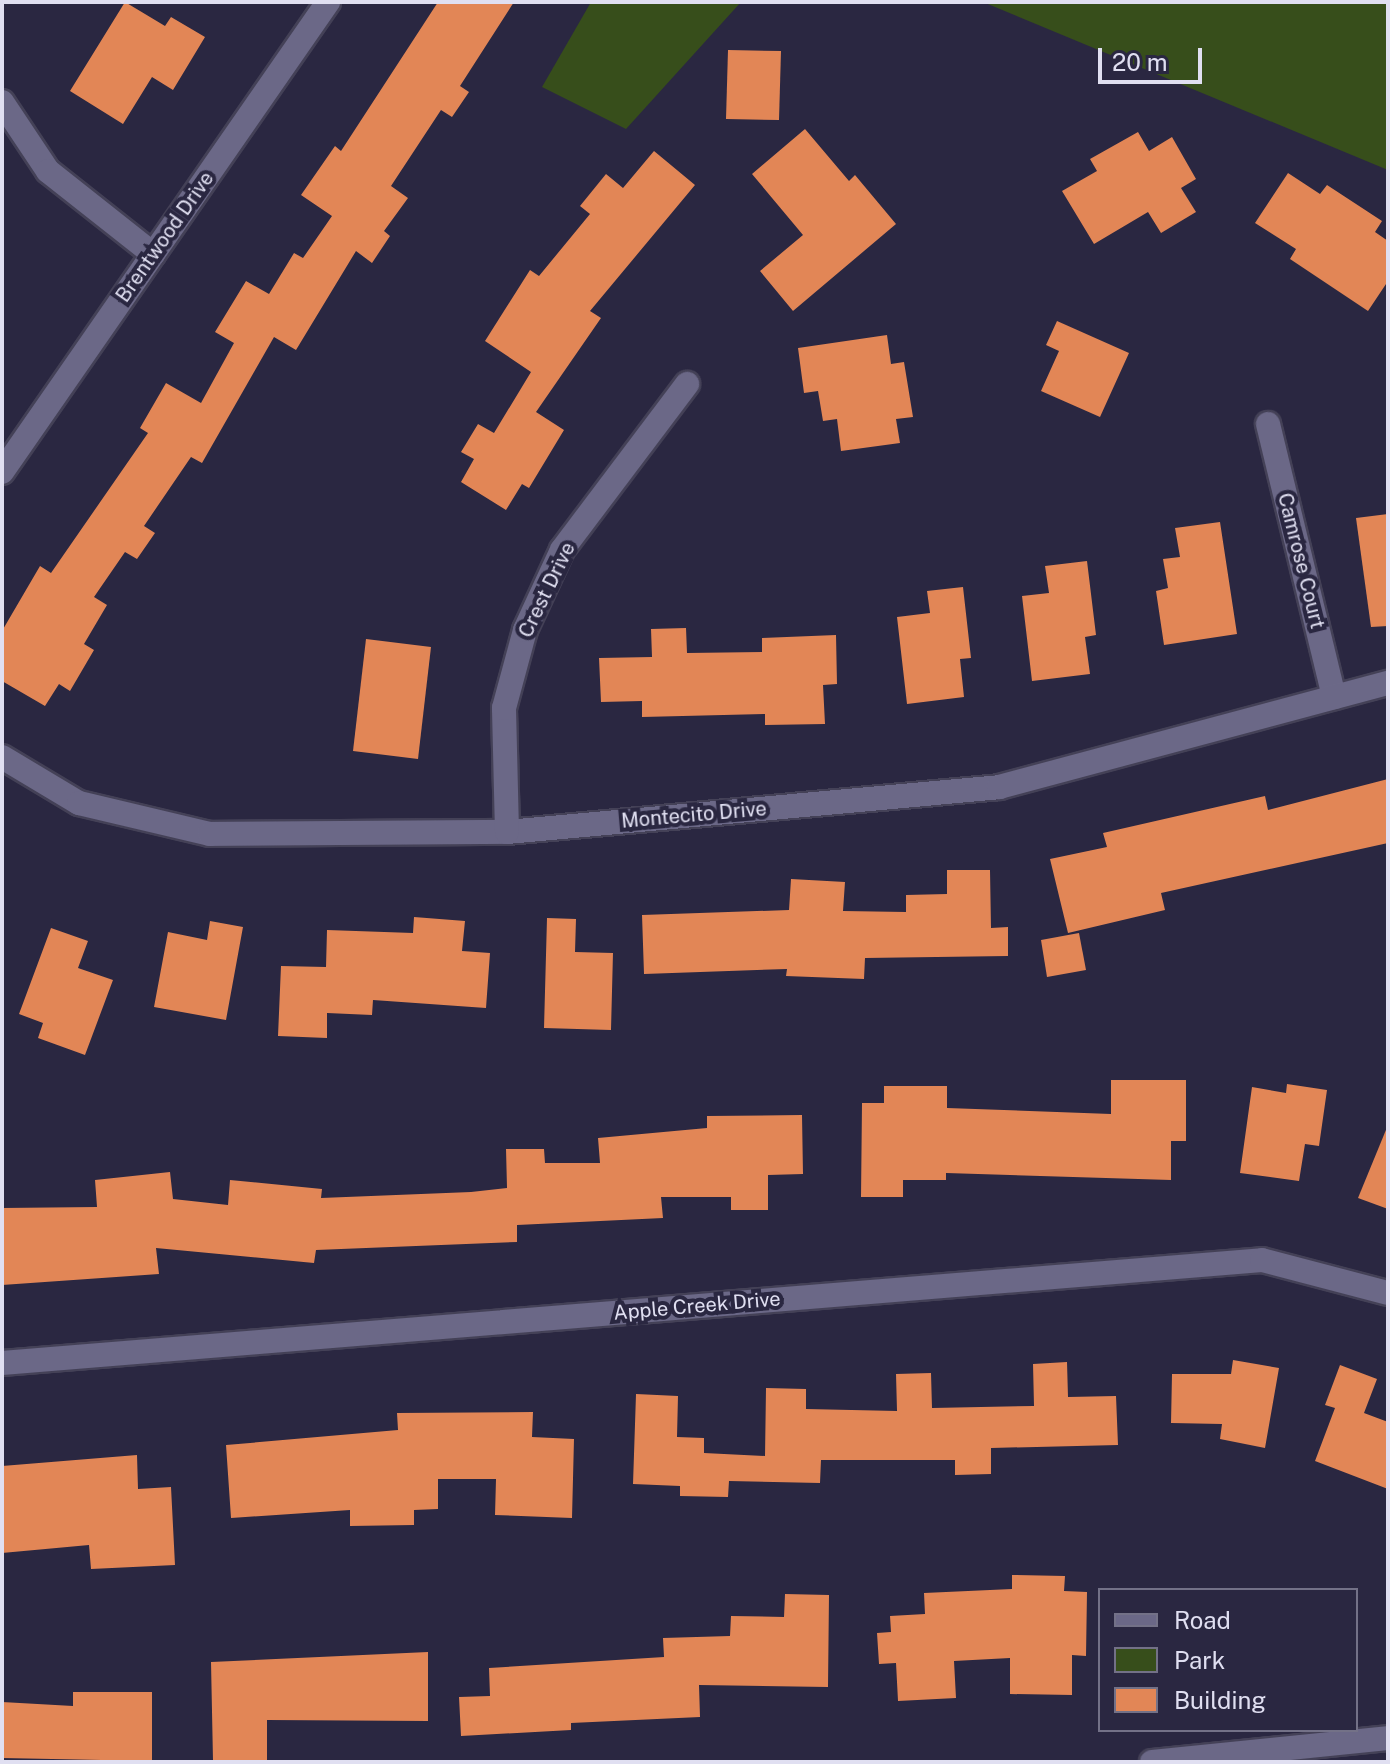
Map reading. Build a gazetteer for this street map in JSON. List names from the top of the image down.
{
  "streets": {
    "street": [
      "Brentwood Drive",
      "Camrose Court",
      "Crest Drive",
      "Montecito Drive",
      "Apple Creek Drive"
    ]
  },
  "crossings": [
    ["Camrose Court", "Montecito Drive"],
    ["Crest Drive", "Montecito Drive"]
  ],
  "legend": ["Road", "Park", "Building"],
  "scale_bar": "20 m"
}
